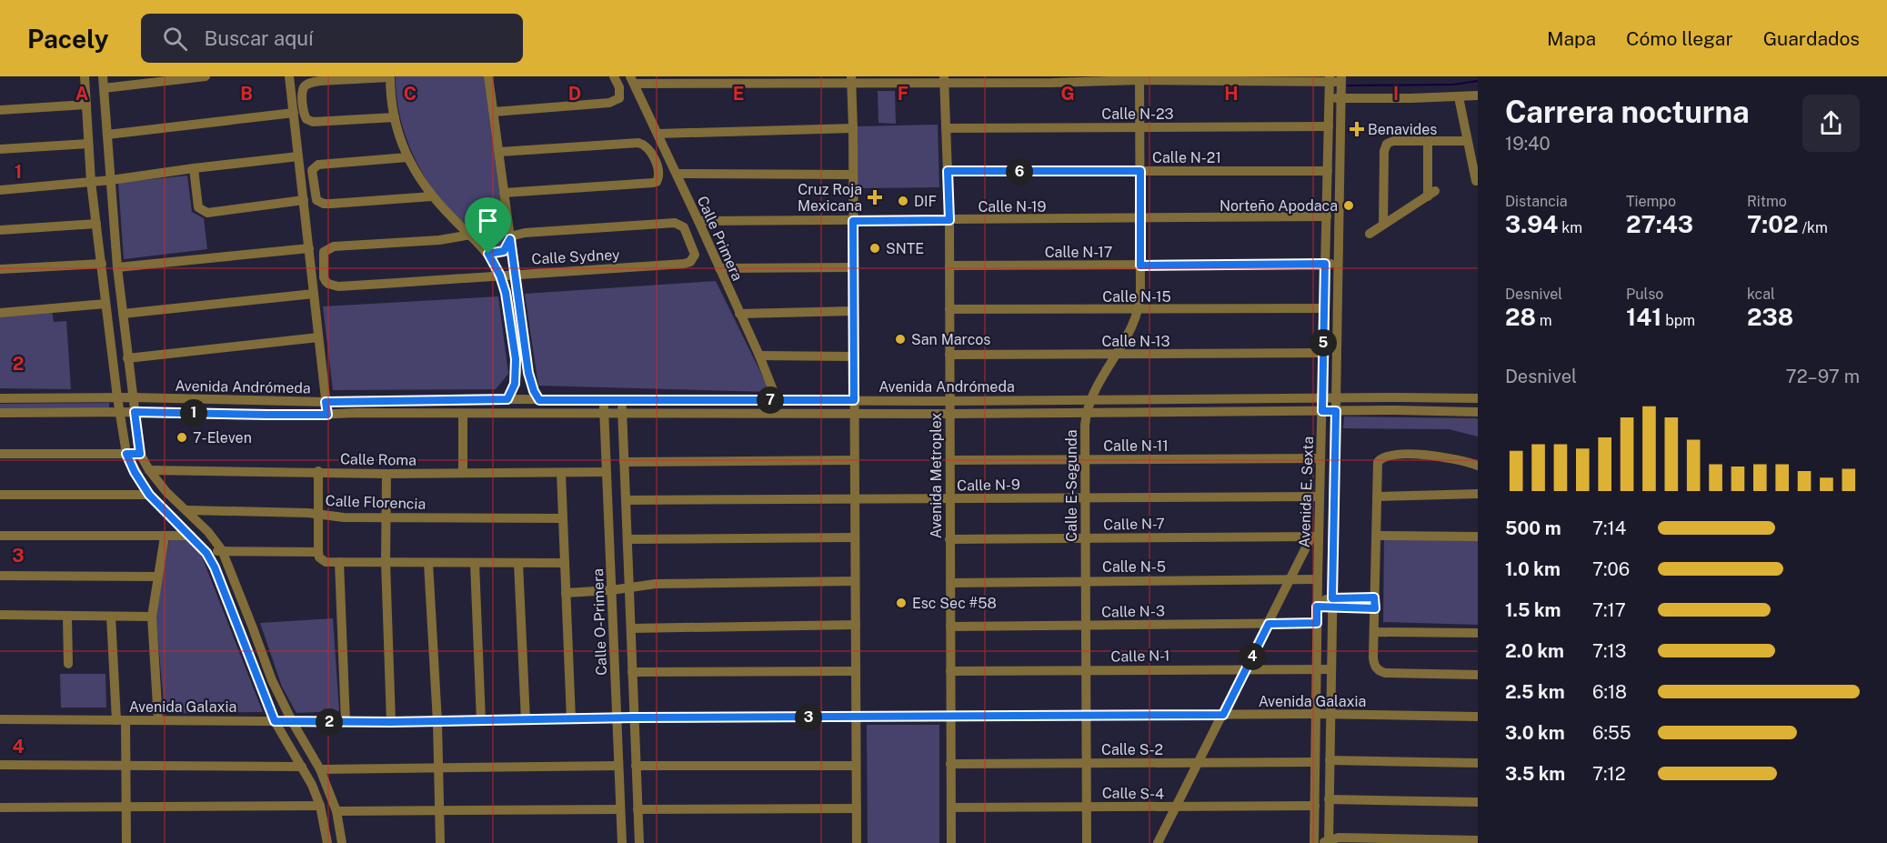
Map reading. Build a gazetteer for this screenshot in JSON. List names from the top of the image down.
{
  "streets": {
    "street": [
      "Calle N-23",
      "Calle N-21",
      "Calle N-19",
      "Calle Primera",
      "Calle N-17",
      "Calle Sydney",
      "Calle N-15",
      "Calle N-13",
      "Avenida Andrómeda",
      "Calle N-11",
      "Calle Roma",
      "Avenida Metroplex",
      "Calle N-9",
      "Calle E-Segunda",
      "Avenida E. Sexta",
      "Calle Florencia",
      "Calle N-7",
      "Calle N-5",
      "Calle N-3",
      "Calle O-Primera",
      "Calle N-1",
      "Avenida Galaxia",
      "Calle S-2",
      "Calle S-4"
    ]
  },
  "crossings": [
    ["Calle N-23", "Avenida Metroplex"],
    ["Calle N-23", "Calle E-Segunda"],
    ["Calle N-23", "Avenida E. Sexta"],
    ["Calle N-21", "Avenida Metroplex"],
    ["Calle N-21", "Calle E-Segunda"],
    ["Calle N-21", "Avenida E. Sexta"],
    ["Calle N-19", "Calle Primera"],
    ["Calle N-19", "Avenida Metroplex"],
    ["Calle N-19", "Calle E-Segunda"],
    ["Calle N-19", "Avenida E. Sexta"],
    ["Calle Primera", "Avenida Andrómeda"],
    ["Calle N-17", "Avenida Metroplex"],
    ["Calle N-17", "Calle E-Segunda"],
    ["Calle N-17", "Avenida E. Sexta"],
    ["Calle N-15", "Avenida Metroplex"],
    ["Calle N-15", "Calle E-Segunda"],
    ["Calle N-15", "Avenida E. Sexta"],
    ["Calle N-13", "Avenida Metroplex"],
    ["Calle N-13", "Calle E-Segunda"],
    ["Calle N-13", "Avenida E. Sexta"],
    ["Avenida Andrómeda", "Avenida Metroplex"],
    ["Avenida Andrómeda", "Calle E-Segunda"],
    ["Avenida Andrómeda", "Avenida E. Sexta"],
    ["Avenida Andrómeda", "Calle O-Primera"],
    ["Calle N-11", "Avenida Metroplex"],
    ["Calle N-11", "Calle E-Segunda"],
    ["Calle N-11", "Avenida E. Sexta"],
    ["Calle Roma", "Calle O-Primera"],
    ["Avenida Metroplex", "Calle N-9"],
    ["Avenida Metroplex", "Calle N-7"],
    ["Avenida Metroplex", "Calle N-5"],
    ["Avenida Metroplex", "Calle N-3"],
    ["Avenida Metroplex", "Calle N-1"],
    ["Avenida Metroplex", "Avenida Galaxia"],
    ["Avenida Metroplex", "Calle S-2"],
    ["Avenida Metroplex", "Calle S-4"],
    ["Calle N-9", "Calle E-Segunda"],
    ["Calle N-9", "Avenida E. Sexta"],
    ["Calle N-9", "Calle O-Primera"],
    ["Calle E-Segunda", "Calle N-7"],
    ["Calle E-Segunda", "Calle N-5"],
    ["Calle E-Segunda", "Calle N-3"],
    ["Calle E-Segunda", "Calle N-1"],
    ["Calle E-Segunda", "Avenida Galaxia"],
    ["Calle E-Segunda", "Calle S-2"],
    ["Calle E-Segunda", "Calle S-4"],
    ["Avenida E. Sexta", "Calle N-7"],
    ["Avenida E. Sexta", "Calle N-5"],
    ["Avenida E. Sexta", "Calle N-3"],
    ["Avenida E. Sexta", "Calle N-1"],
    ["Avenida E. Sexta", "Avenida Galaxia"],
    ["Avenida E. Sexta", "Calle S-2"],
    ["Avenida E. Sexta", "Calle S-4"],
    ["Calle O-Primera", "Avenida Galaxia"]
  ],
  "places": {
    "health": ["Benavides", "Cruz Roja Mexicana"],
    "other": [
      "DIF",
      "Norteño Apodaca",
      "SNTE",
      "San Marcos",
      "7-Eleven",
      "Esc Sec #58"
    ]
  },
  "page": {
    "header": "Pacely",
    "search": "Buscar aquí",
    "nav": ["Mapa", "Cómo llegar", "Guardados"],
    "heading": ["Carrera nocturna", "19:40"],
    "pins": [
      "6",
      "5",
      "7",
      "1",
      "4",
      "3",
      "2"
    ],
    "stats": [
      ["Distancia", "3.94 km"],
      ["Tiempo", "27:43"],
      ["Ritmo", "7:02 /km"],
      ["Desnivel", "28 m"],
      ["Pulso", "141 bpm"],
      ["kcal", "238"]
    ],
    "chart": ["Desnivel", "72–97 m"],
    "list": [
      {
        "name": "500 m",
        "note": "7:14"
      },
      {
        "name": "1.0 km",
        "note": "7:06"
      },
      {
        "name": "1.5 km",
        "note": "7:17"
      },
      {
        "name": "2.0 km",
        "note": "7:13"
      },
      {
        "name": "2.5 km",
        "note": "6:18"
      },
      {
        "name": "3.0 km",
        "note": "6:55"
      },
      {
        "name": "3.5 km",
        "note": "7:12"
      }
    ]
  },
  "grid": {
    "columns": [
      "A",
      "B",
      "C",
      "D",
      "E",
      "F",
      "G",
      "H",
      "I"
    ],
    "rows": [
      "1",
      "2",
      "3",
      "4"
    ]
  }
}
